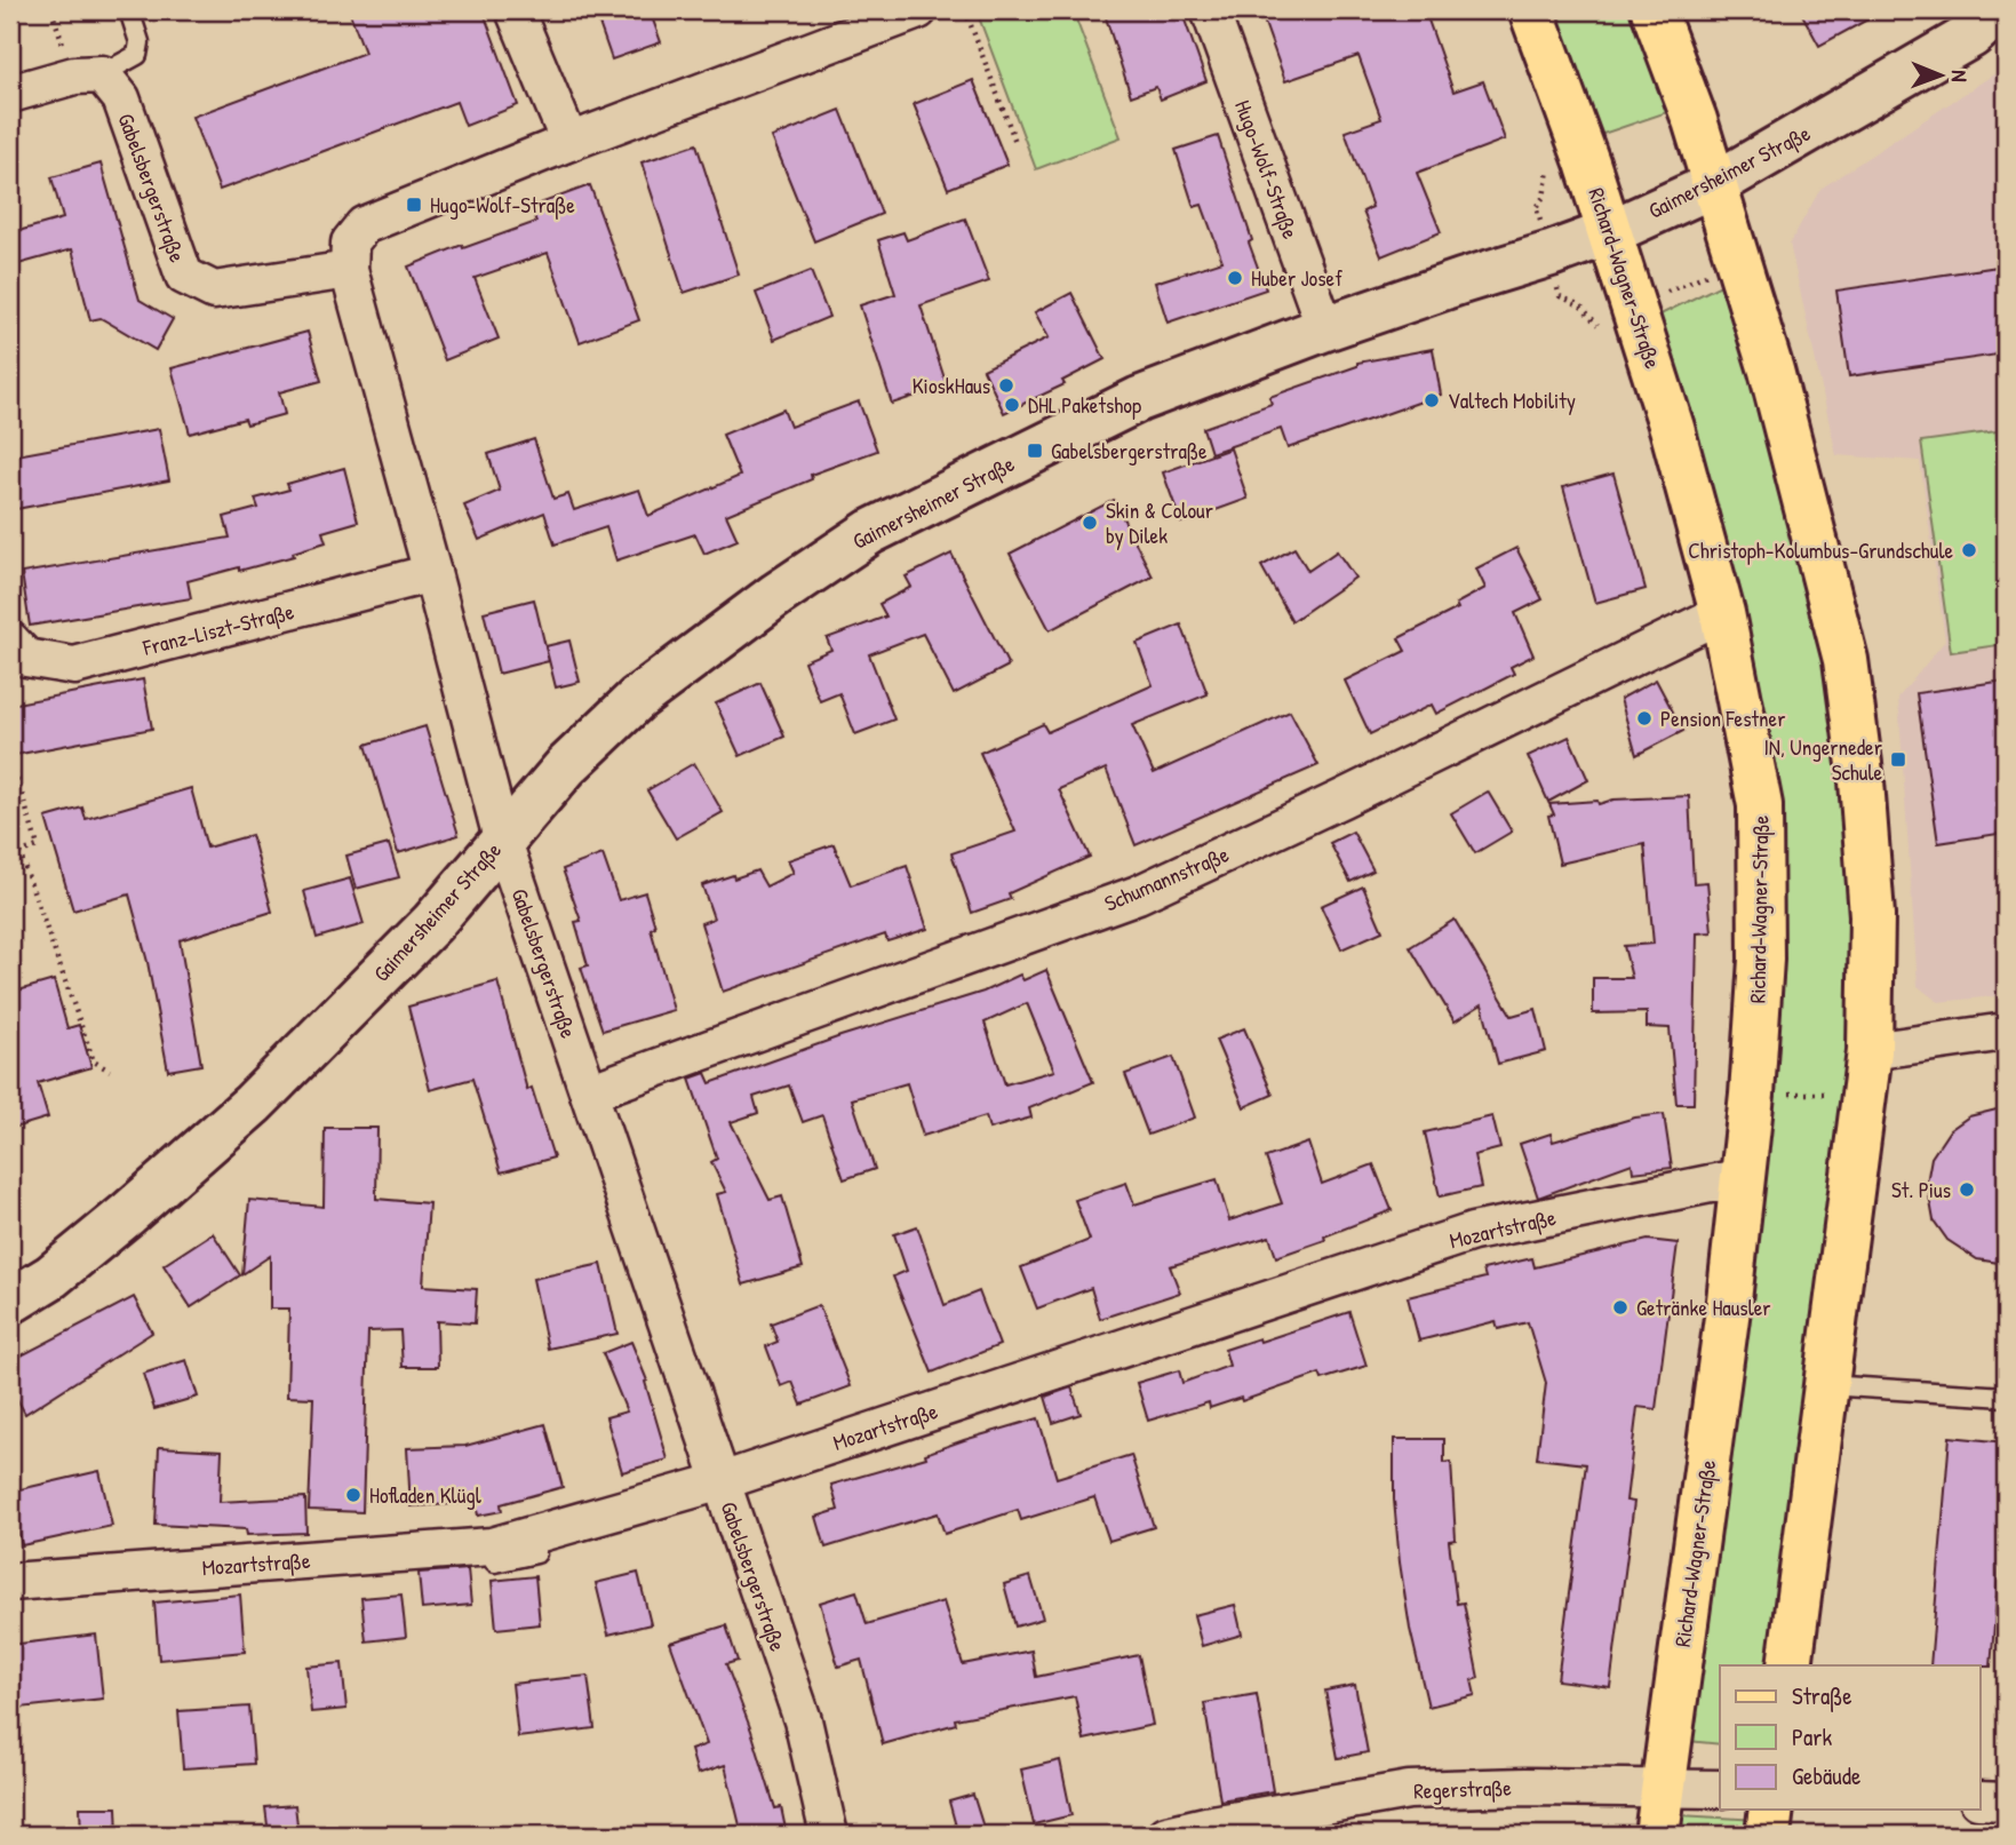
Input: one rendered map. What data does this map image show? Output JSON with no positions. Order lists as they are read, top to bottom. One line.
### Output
{"streets":{"main road":["Richard-Wagner-Straße"],"street":["Hugo-Wolf-Straße","Gaimersheimer Straße","Gabelsbergerstraße","Franz-Liszt-Straße","Schumannstraße","Mozartstraße","Regerstraße"]},"crossings":[["Hugo-Wolf-Straße","Gaimersheimer Straße"],["Gaimersheimer Straße","Gabelsbergerstraße"],["Gaimersheimer Straße","Richard-Wagner-Straße"],["Gabelsbergerstraße","Franz-Liszt-Straße"],["Gabelsbergerstraße","Schumannstraße"],["Gabelsbergerstraße","Mozartstraße"],["Richard-Wagner-Straße","Schumannstraße"],["Richard-Wagner-Straße","Mozartstraße"],["Richard-Wagner-Straße","Regerstraße"]],"places":{"transit":["Hugo-Wolf-Straße","Gabelsbergerstraße","IN, Ungerneder Schule"],"other":["Huber Josef","KioskHaus","Valtech Mobility","DHL Paketshop","Skin & Colour by Dilek","Christoph-Kolumbus-Grundschule","Pension Festner","St. Pius","Getränke Hausler","Hofladen Klügl"]},"legend":["Straße","Park","Gebäude"],"north":"right"}
